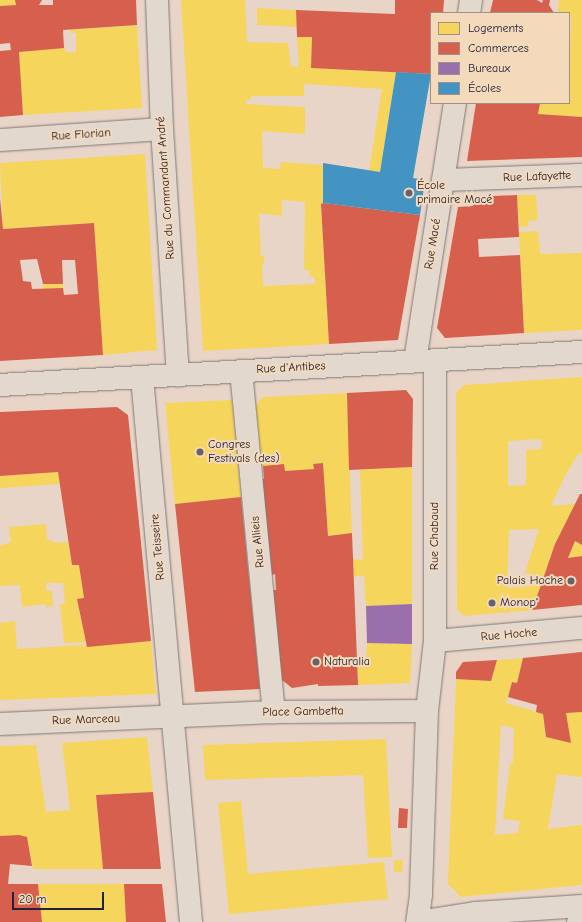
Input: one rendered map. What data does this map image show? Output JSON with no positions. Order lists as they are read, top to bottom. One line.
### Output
{"streets":{"main road":["Rue Florian","Rue Lafayette","Rue du Commandant André","Rue Macé","Rue d'Antibes","Rue Chabaud","Rue Allieis","Rue Teisseire","Rue Hoche","Place Gambetta","Rue Marceau"]},"crossings":[["Rue Florian","Rue du Commandant André"],["Rue Lafayette","Rue Macé"],["Rue du Commandant André","Rue d'Antibes"],["Rue Macé","Rue d'Antibes"],["Rue Macé","Rue Chabaud"],["Rue d'Antibes","Rue Chabaud"],["Rue d'Antibes","Rue Allieis"],["Rue d'Antibes","Rue Teisseire"],["Rue Chabaud","Rue Hoche"],["Rue Chabaud","Place Gambetta"],["Rue Allieis","Place Gambetta"],["Rue Teisseire","Place Gambetta"],["Rue Teisseire","Rue Marceau"],["Place Gambetta","Rue Marceau"]],"places":["École primaire Macé","Congres Festivals (des)","Palais Hoche","Monop'","Naturalia"],"legend":["Logements","Commerces","Bureaux","Écoles"],"scale_bar":"20 m"}
